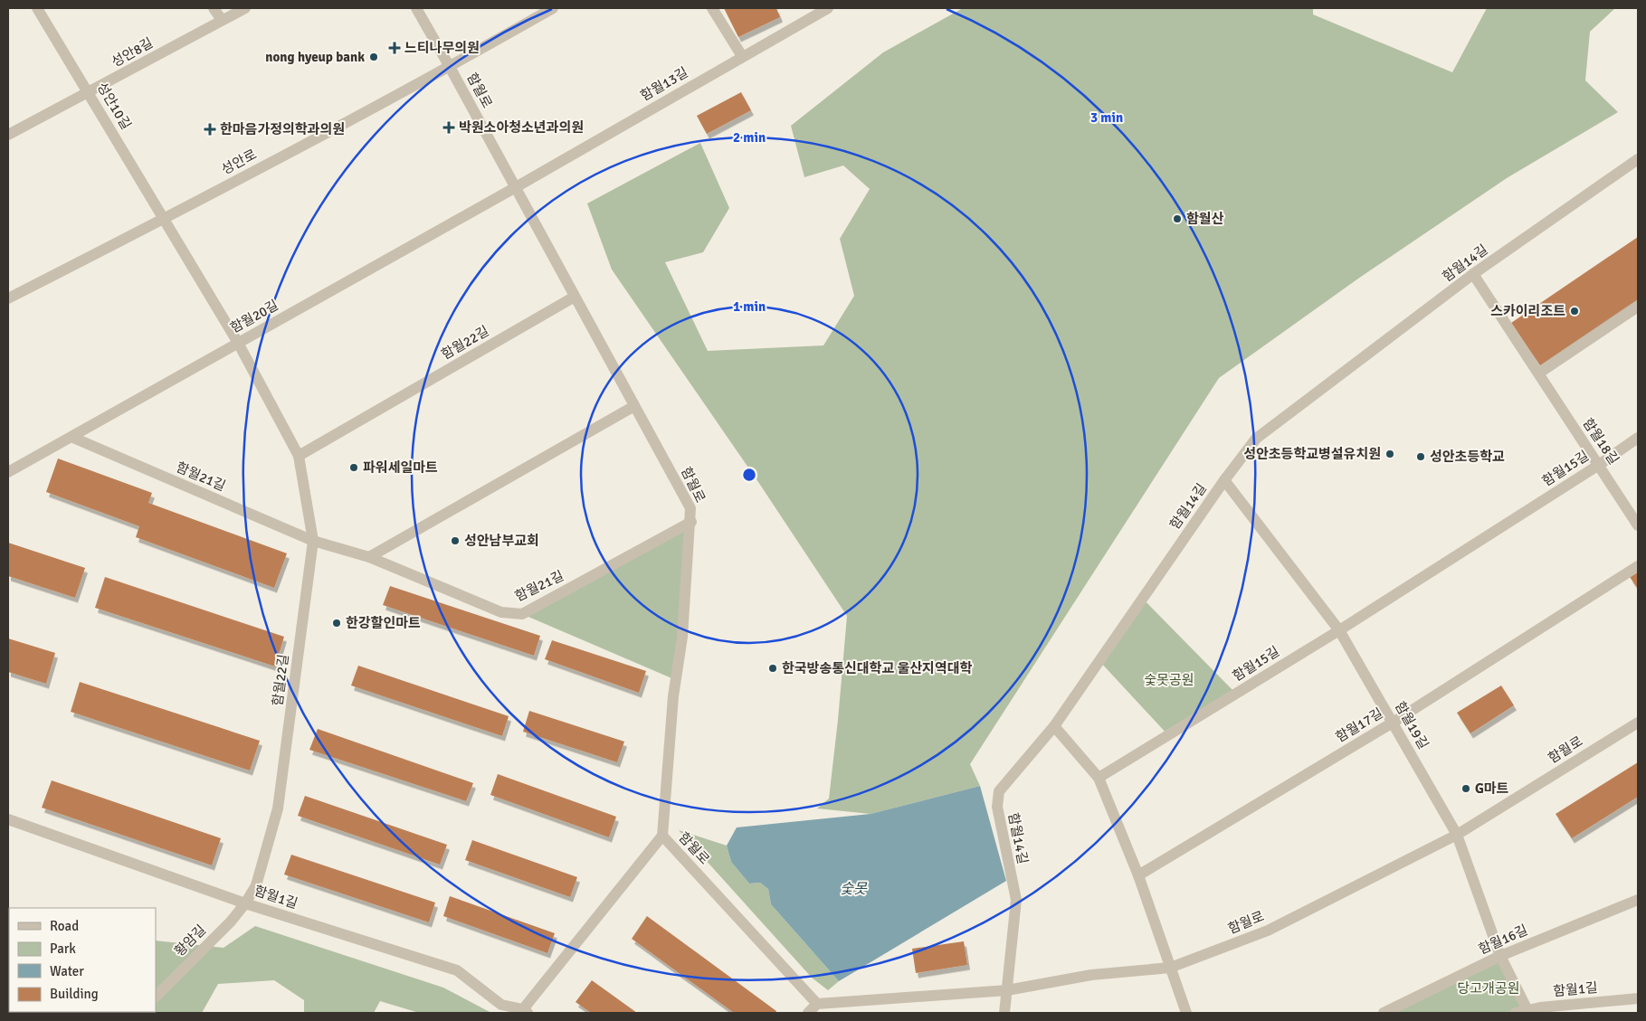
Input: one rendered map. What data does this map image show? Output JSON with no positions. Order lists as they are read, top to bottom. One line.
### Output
{"streets":{"street":["성안8길","함월13길","함월로","성안10길","성안로","함월14길","함월20길","함월22길","함월18길","함월15길","함월21길","함월17길","함월19길","함월1길","함월16길","황암길"]},"crossings":[["성안8길","성안10길"],["함월13길","함월로"],["함월13길","함월20길"],["함월로","성안로"],["함월로","함월14길"],["함월로","함월20길"],["함월로","함월22길"],["함월로","함월21길"],["함월로","함월19길"],["성안10길","성안로"],["성안10길","함월22길"],["성안로","함월22길"],["함월14길","함월18길"],["함월14길","함월19길"],["함월20길","함월22길"],["함월20길","함월21길"],["함월22길","함월21길"],["함월22길","함월1길"],["함월22길","황암길"],["함월18길","함월15길"],["함월15길","함월19길"],["함월17길","함월19길"],["함월19길","함월1길"],["함월19길","함월16길"],["함월1길","황암길"]],"water":["숯못"],"parks":["숯못공원","당고개공원"],"places":{"health":["느티나무의원","박원소아청소년과의원","한마음가정의학과의원"],"other":["nong hyeup bank","함월산","스카이리조트","성안초등학교병설유치원","성안초등학교","파워세일마트","성안남부교회","한강할인마트","한국방송통신대학교 울산지역대학","G마트"]},"legend":["Road","Park","Water","Building"],"rings":["3 min","2 min","1 min"]}
